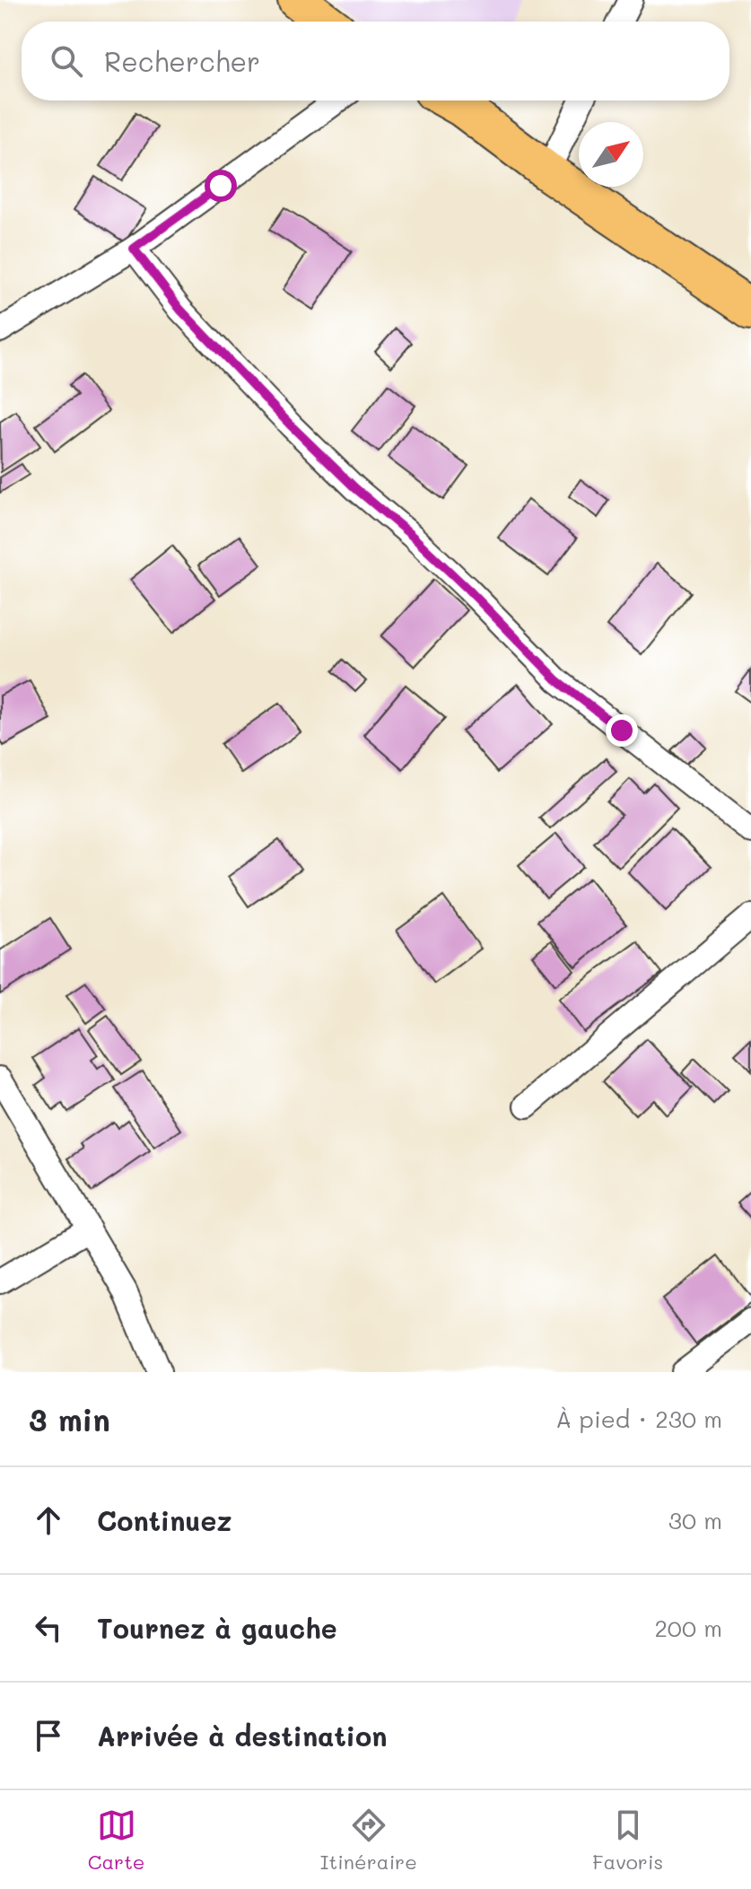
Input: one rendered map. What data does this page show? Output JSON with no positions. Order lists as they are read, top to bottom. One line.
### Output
{"north":"top right","page":{"search":"Rechercher","heading":["3 min","À pied · 230 m"],"list":[["Continuez","30 m"],["Tournez à gauche","200 m"],"Arrivée à destination"],"nav":["Carte","Itinéraire","Favoris"]}}
